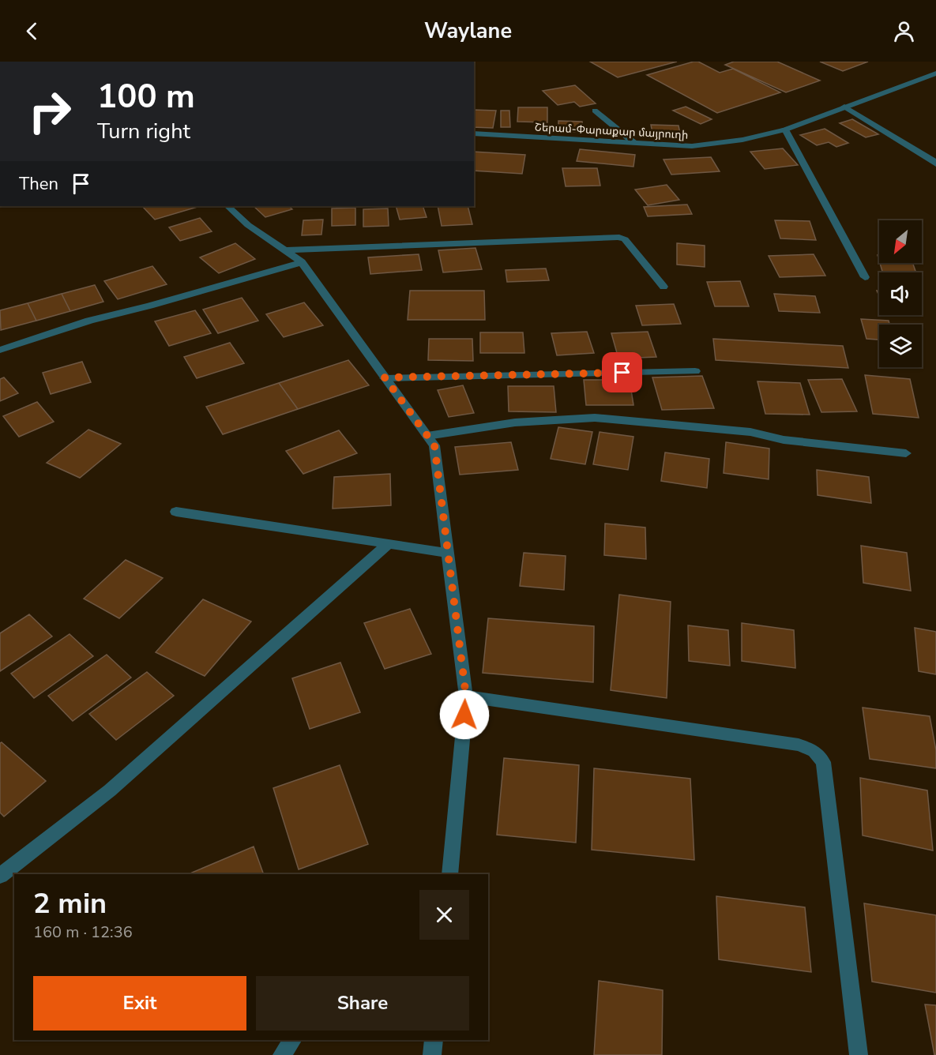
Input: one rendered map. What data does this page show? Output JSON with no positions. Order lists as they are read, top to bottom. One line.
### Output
{"streets":{"street":["Շերամ-Փարաքար մայրուղի"]},"north":"bottom left","page":{"header":"Waylane","turn":["100 m","Turn right"],"then":"Then","heading":["2 min","160 m · 12:36"],"buttons":["Exit","Share"]}}
